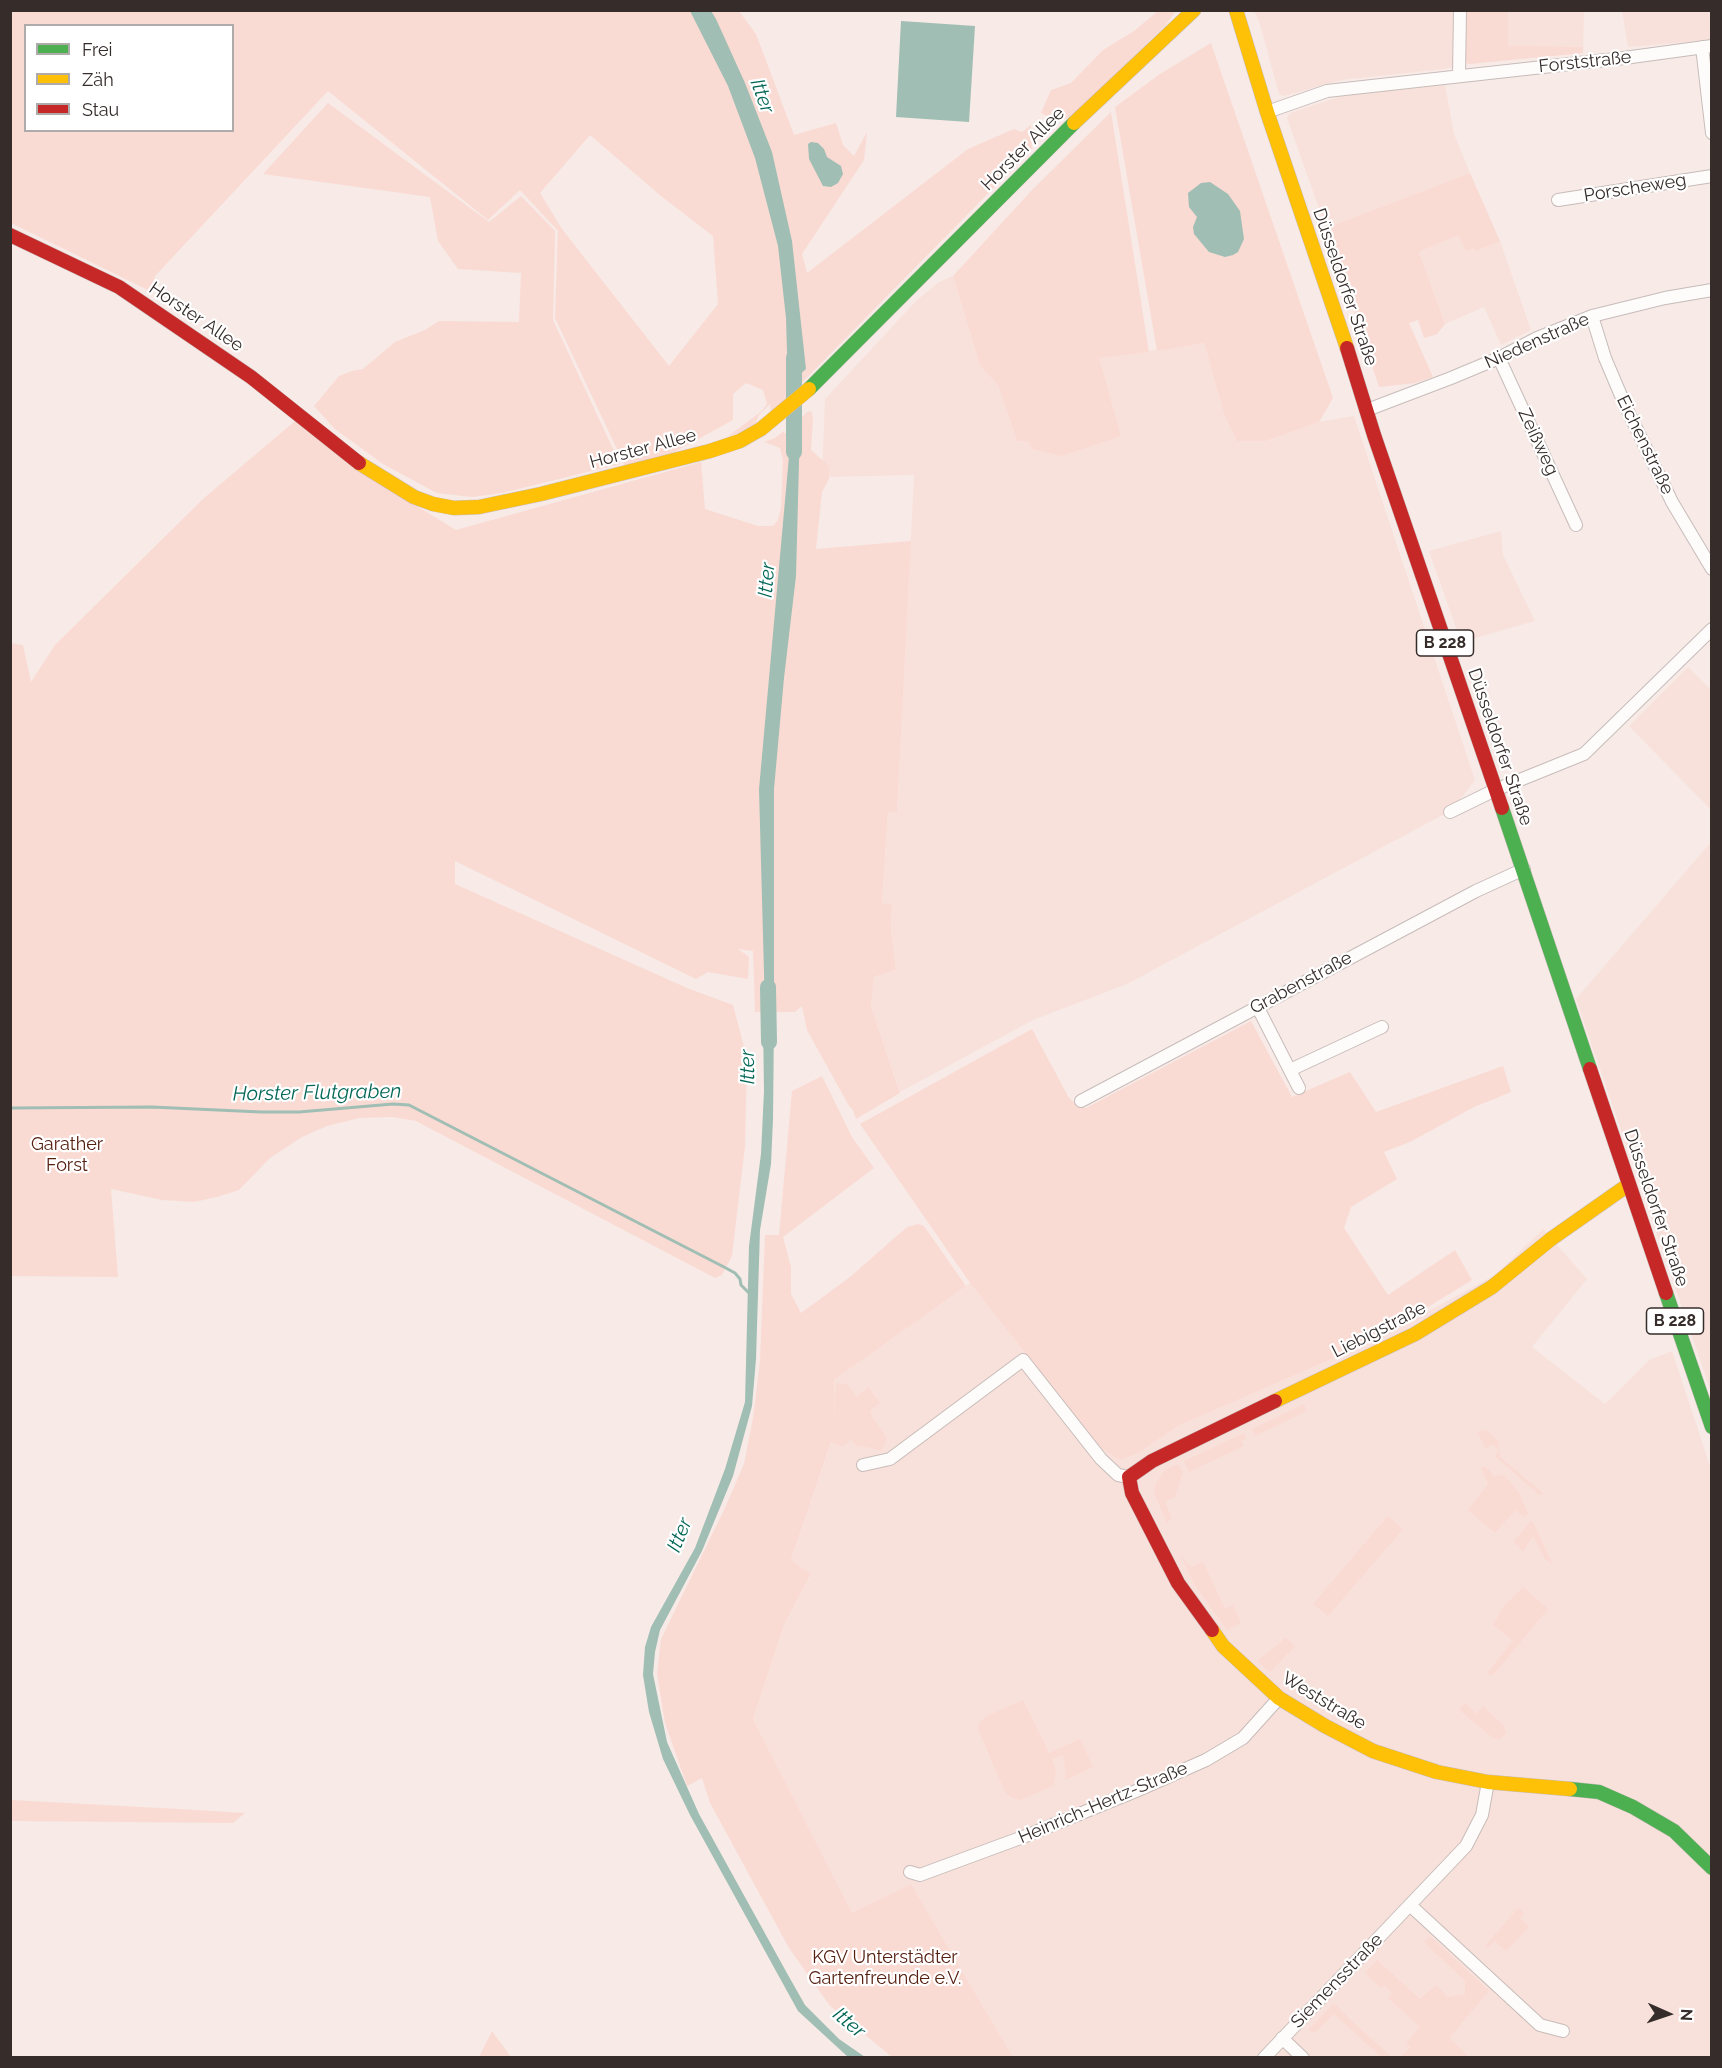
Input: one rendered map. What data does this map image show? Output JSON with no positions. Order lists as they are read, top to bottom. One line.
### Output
{"streets":{"street":["Forststraße","Horster Allee","Porscheweg","Düsseldorfer Straße","Niedenstraße","Zeißweg","Eichenstraße","B 228","Grabenstraße","Liebigstraße","Weststraße","Heinrich-Hertz-Straße","Siemensstraße"]},"crossings":[["Forststraße","Düsseldorfer Straße"],["Düsseldorfer Straße","Niedenstraße"],["Düsseldorfer Straße","Grabenstraße"],["Düsseldorfer Straße","Liebigstraße"],["Niedenstraße","Zeißweg"],["Niedenstraße","Eichenstraße"],["Liebigstraße","Weststraße"],["Weststraße","Heinrich-Hertz-Straße"],["Weststraße","Siemensstraße"]],"water":["Itter","Horster Flutgraben"],"parks":["Garather Forst","KGV Unterstädter Gartenfreunde e.V."],"legend":["Frei","Zäh","Stau"],"north":"right"}
